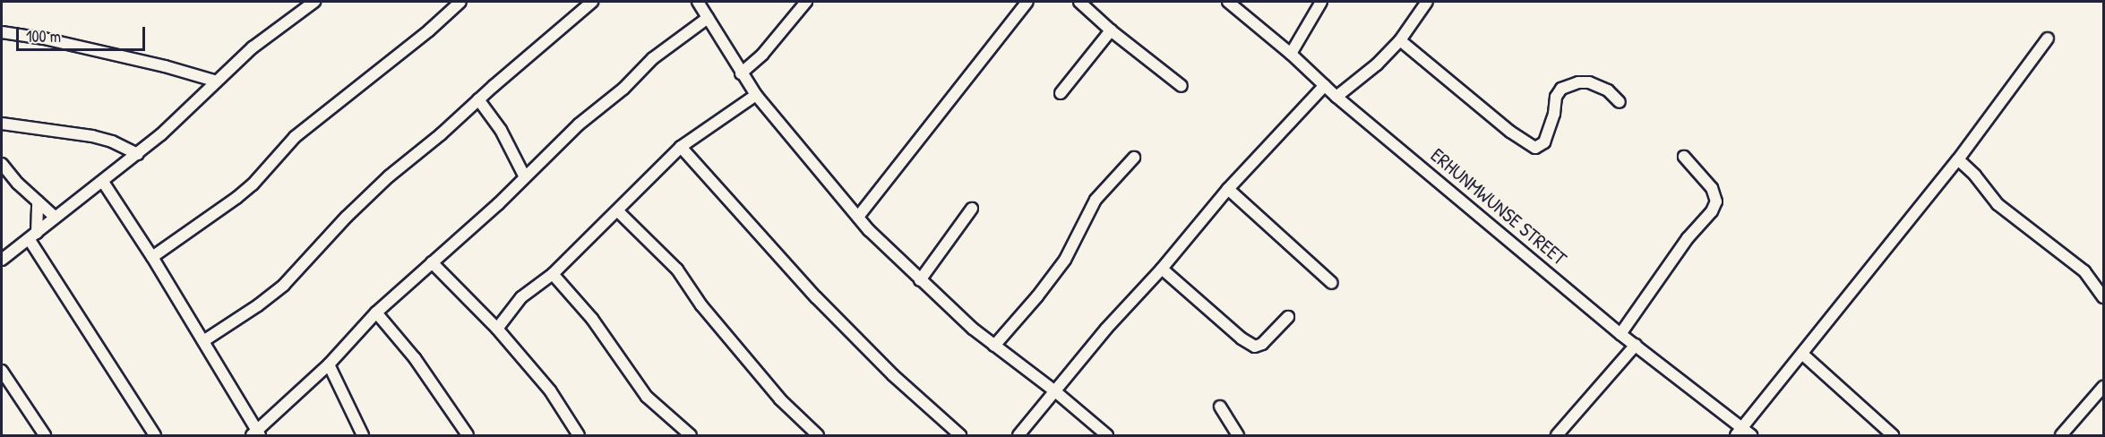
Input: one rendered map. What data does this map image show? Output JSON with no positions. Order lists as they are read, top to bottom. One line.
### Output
{"streets":{"street":["ERHUNMWUNSE STREET"]},"scale_bar":"100 m"}
